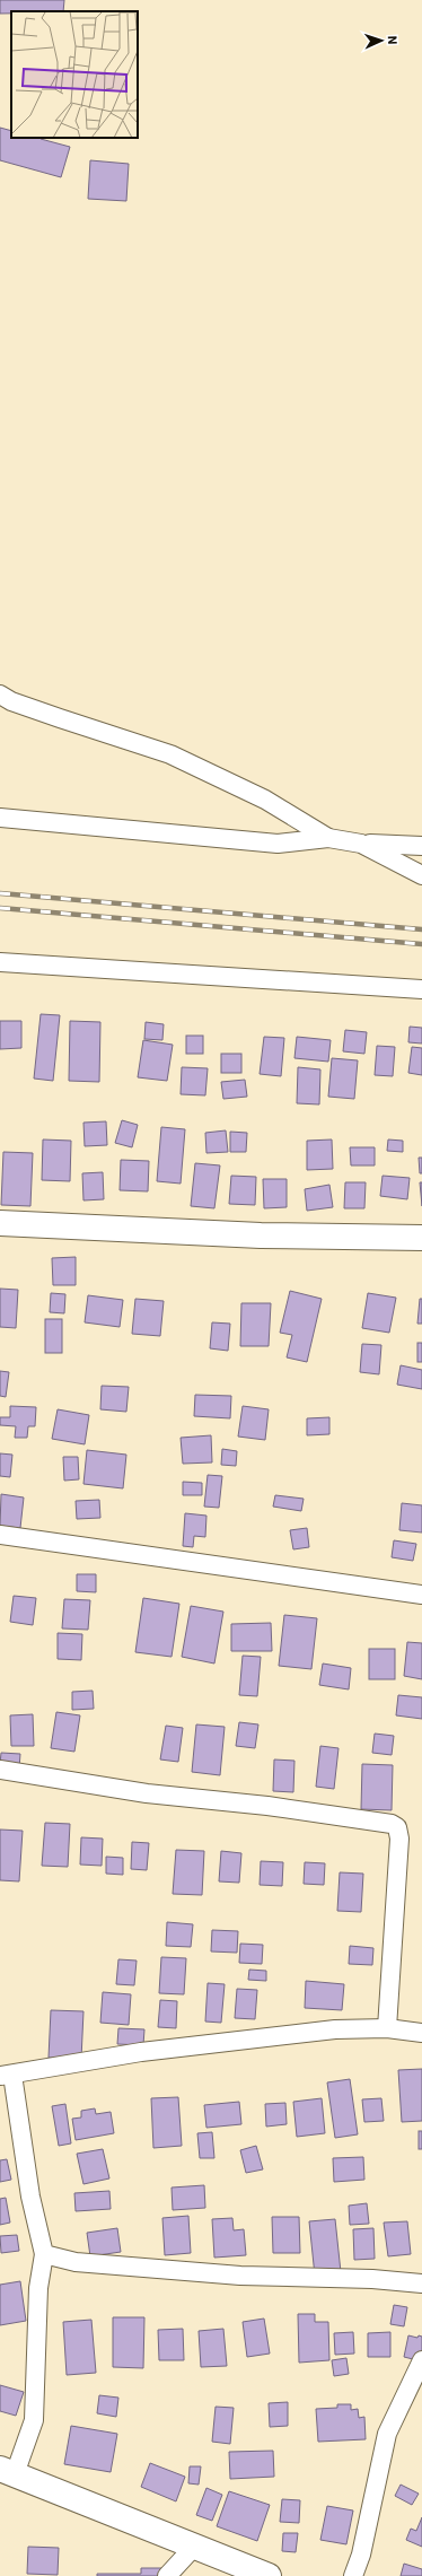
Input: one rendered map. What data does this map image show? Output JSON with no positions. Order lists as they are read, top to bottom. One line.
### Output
{"north":"right"}
